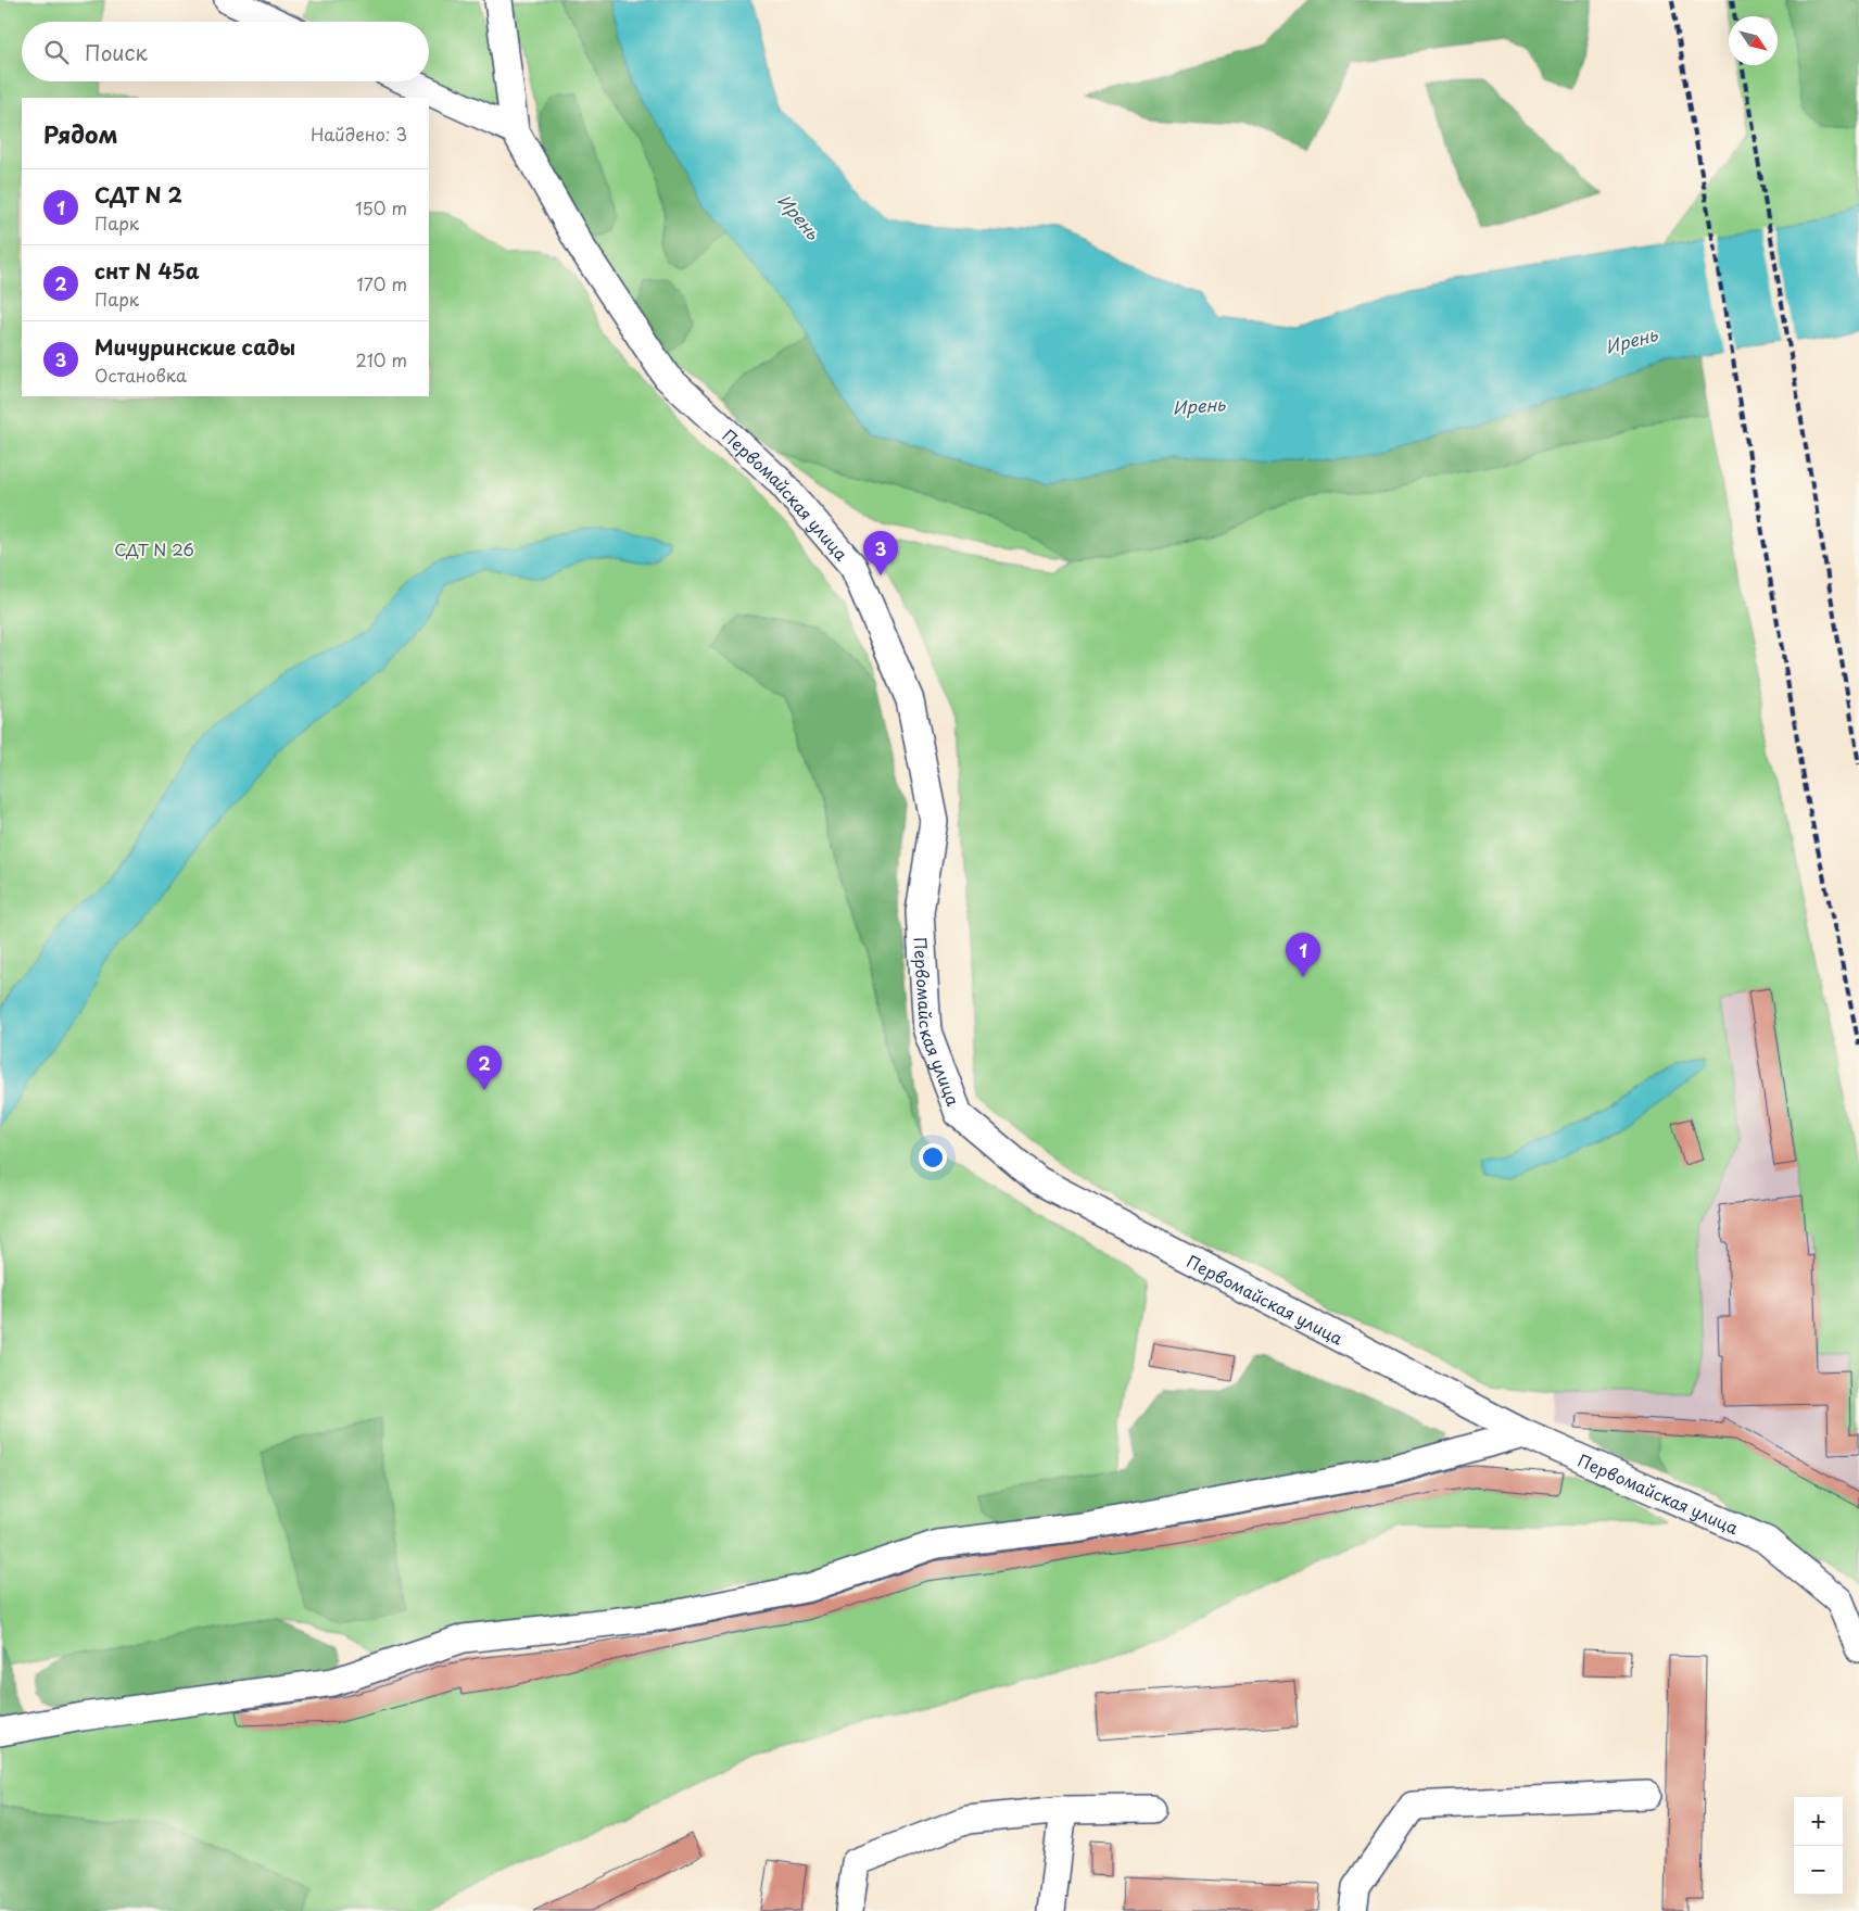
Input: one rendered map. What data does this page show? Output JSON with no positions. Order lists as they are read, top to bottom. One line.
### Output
{"streets":{"street":["Первомайская улица"]},"water":["Ирень"],"parks":["СДТ N 26"],"north":"bottom right","page":{"search":"Поиск","heading":["Рядом","Найдено: 3"],"list":[{"mark":"1","name":"СДТ N 2","note":"Парк","value":"150 m"},{"mark":"2","name":"снт N 45а","note":"Парк","value":"170 m"},{"mark":"3","name":"Мичуринские сады","note":"Остановка","value":"210 m"}],"pins":["3","1","2"],"map_buttons":["+","−"]}}
